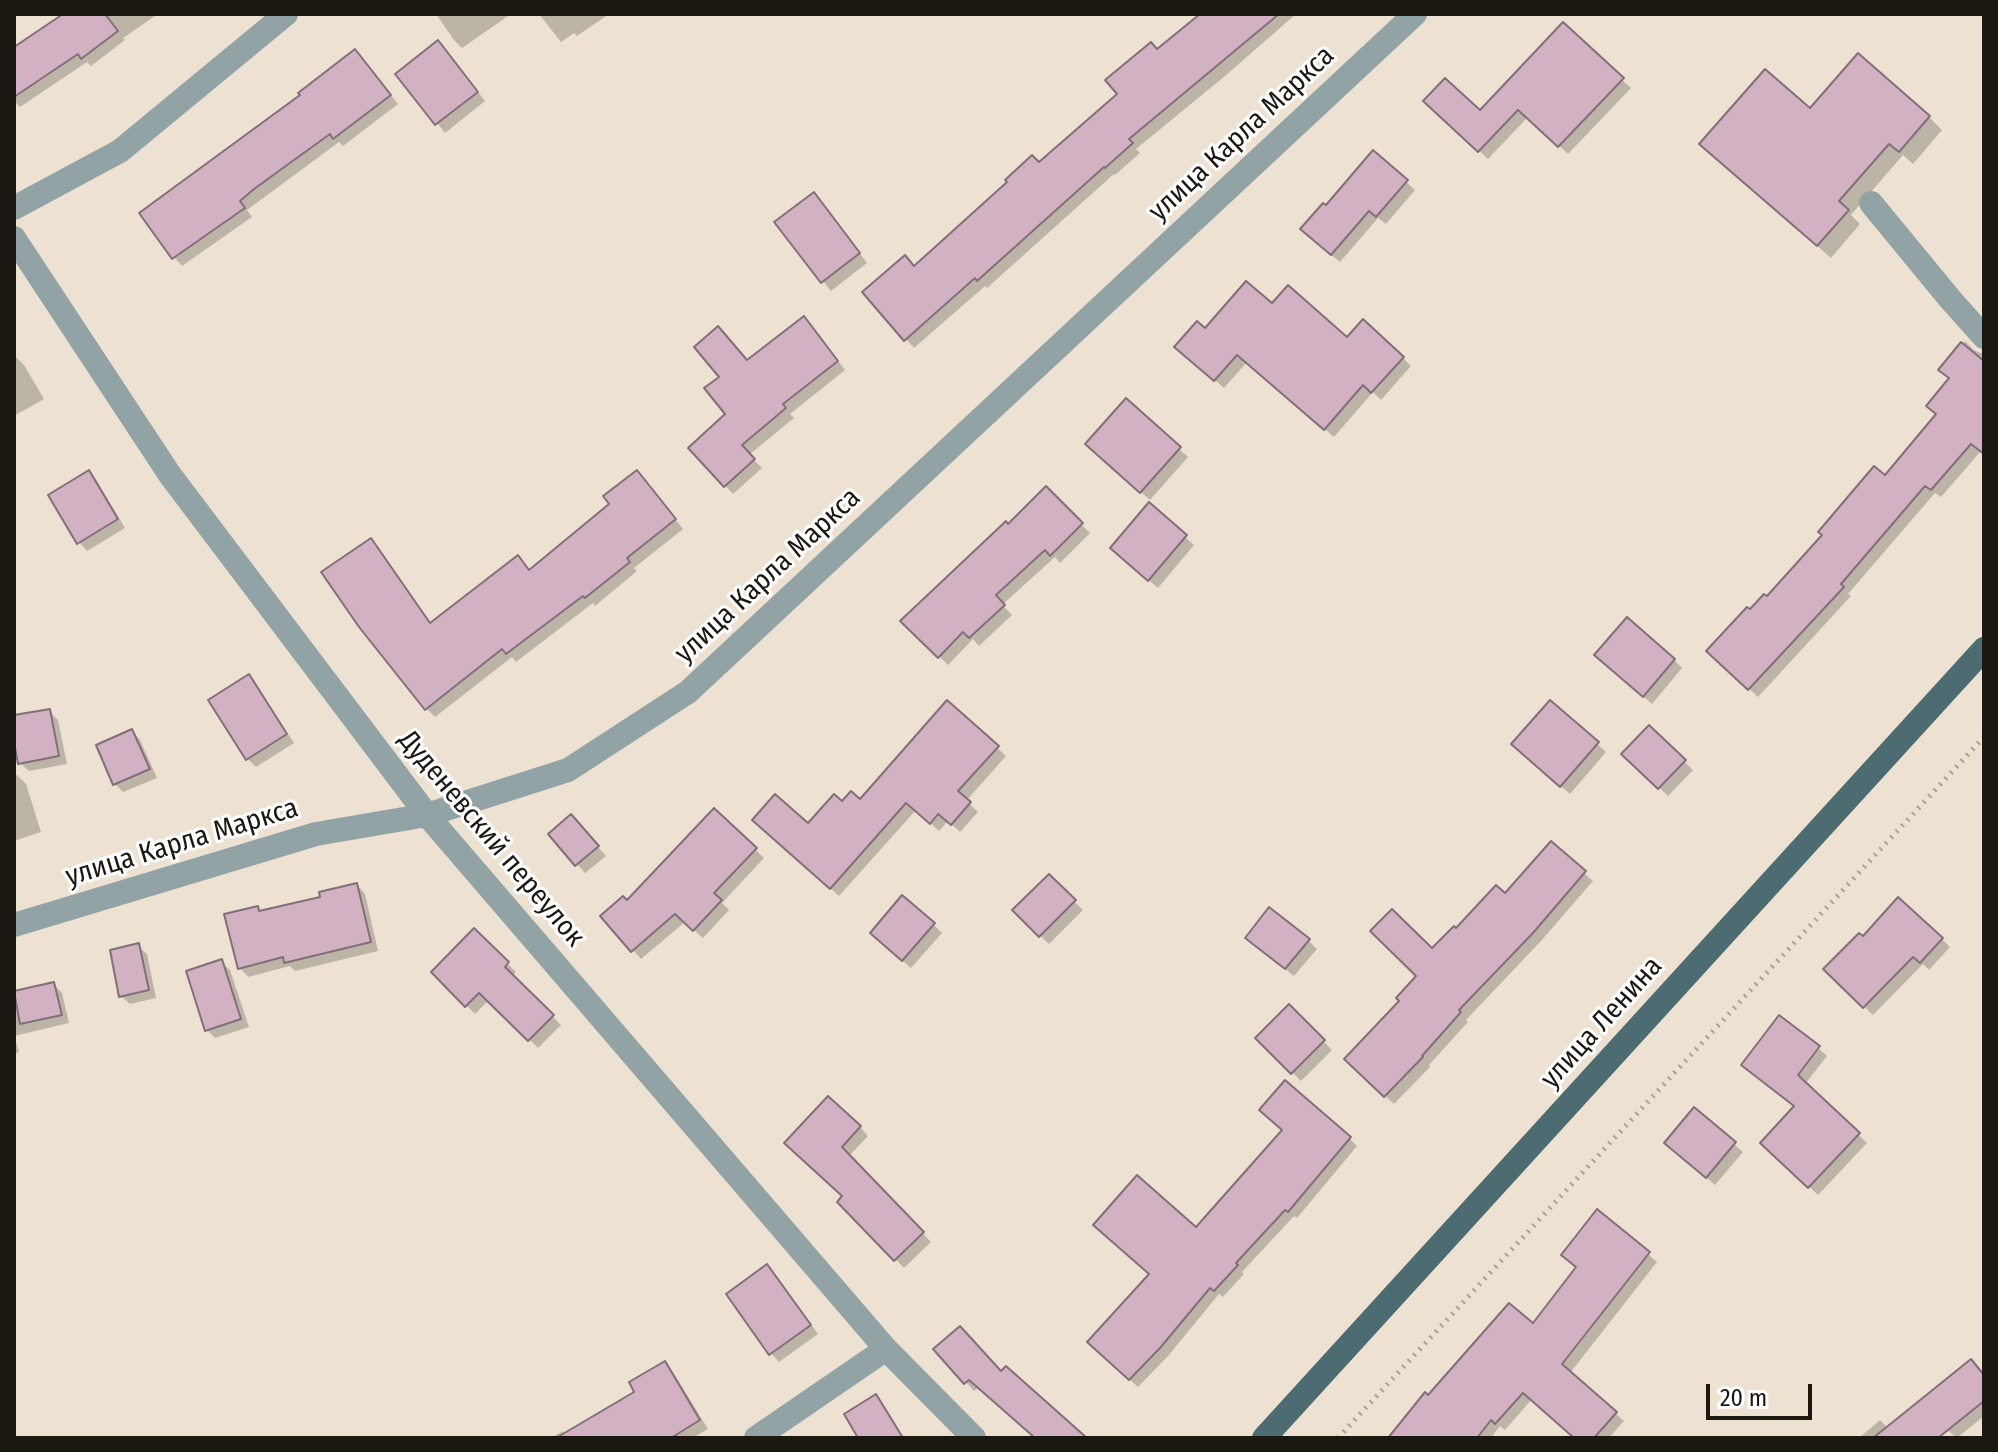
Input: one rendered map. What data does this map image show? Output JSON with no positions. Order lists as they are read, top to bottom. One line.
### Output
{"streets":{"main road":["улица Ленина"],"street":["улица Карла Маркса","Дуденевский переулок"]},"crossings":[["улица Карла Маркса","Дуденевский переулок"]],"scale_bar":"20 m"}
